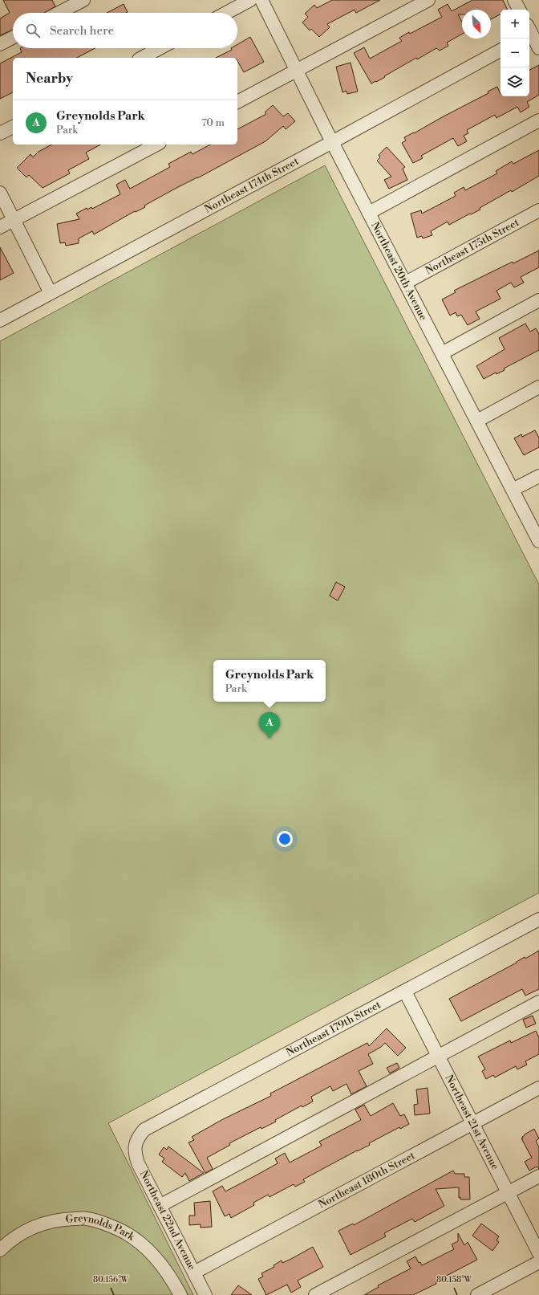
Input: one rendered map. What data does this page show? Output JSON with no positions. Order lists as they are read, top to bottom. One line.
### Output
{"streets":{"street":["Northeast 174th Street","Northeast 175th Street","Northeast 20th Avenue","Northeast 179th Street","Northeast 21st Avenue","Northeast 180th Street","Northeast 22nd Avenue","Greynolds Park"]},"crossings":[["Northeast 174th Street","Northeast 20th Avenue"],["Northeast 175th Street","Northeast 20th Avenue"],["Northeast 179th Street","Northeast 21st Avenue"],["Northeast 179th Street","Northeast 22nd Avenue"],["Northeast 21st Avenue","Northeast 180th Street"],["Northeast 180th Street","Northeast 22nd Avenue"]],"north":"bottom right","page":{"map_buttons":["+","−"],"search":"Search here","heading":"Nearby","list":[{"mark":"A","name":"Greynolds Park","note":"Park","value":"70 m"}],"popup":["Greynolds Park","Park"],"pins":"A"},"coordinates":["80.156°W","80.158°W"]}
